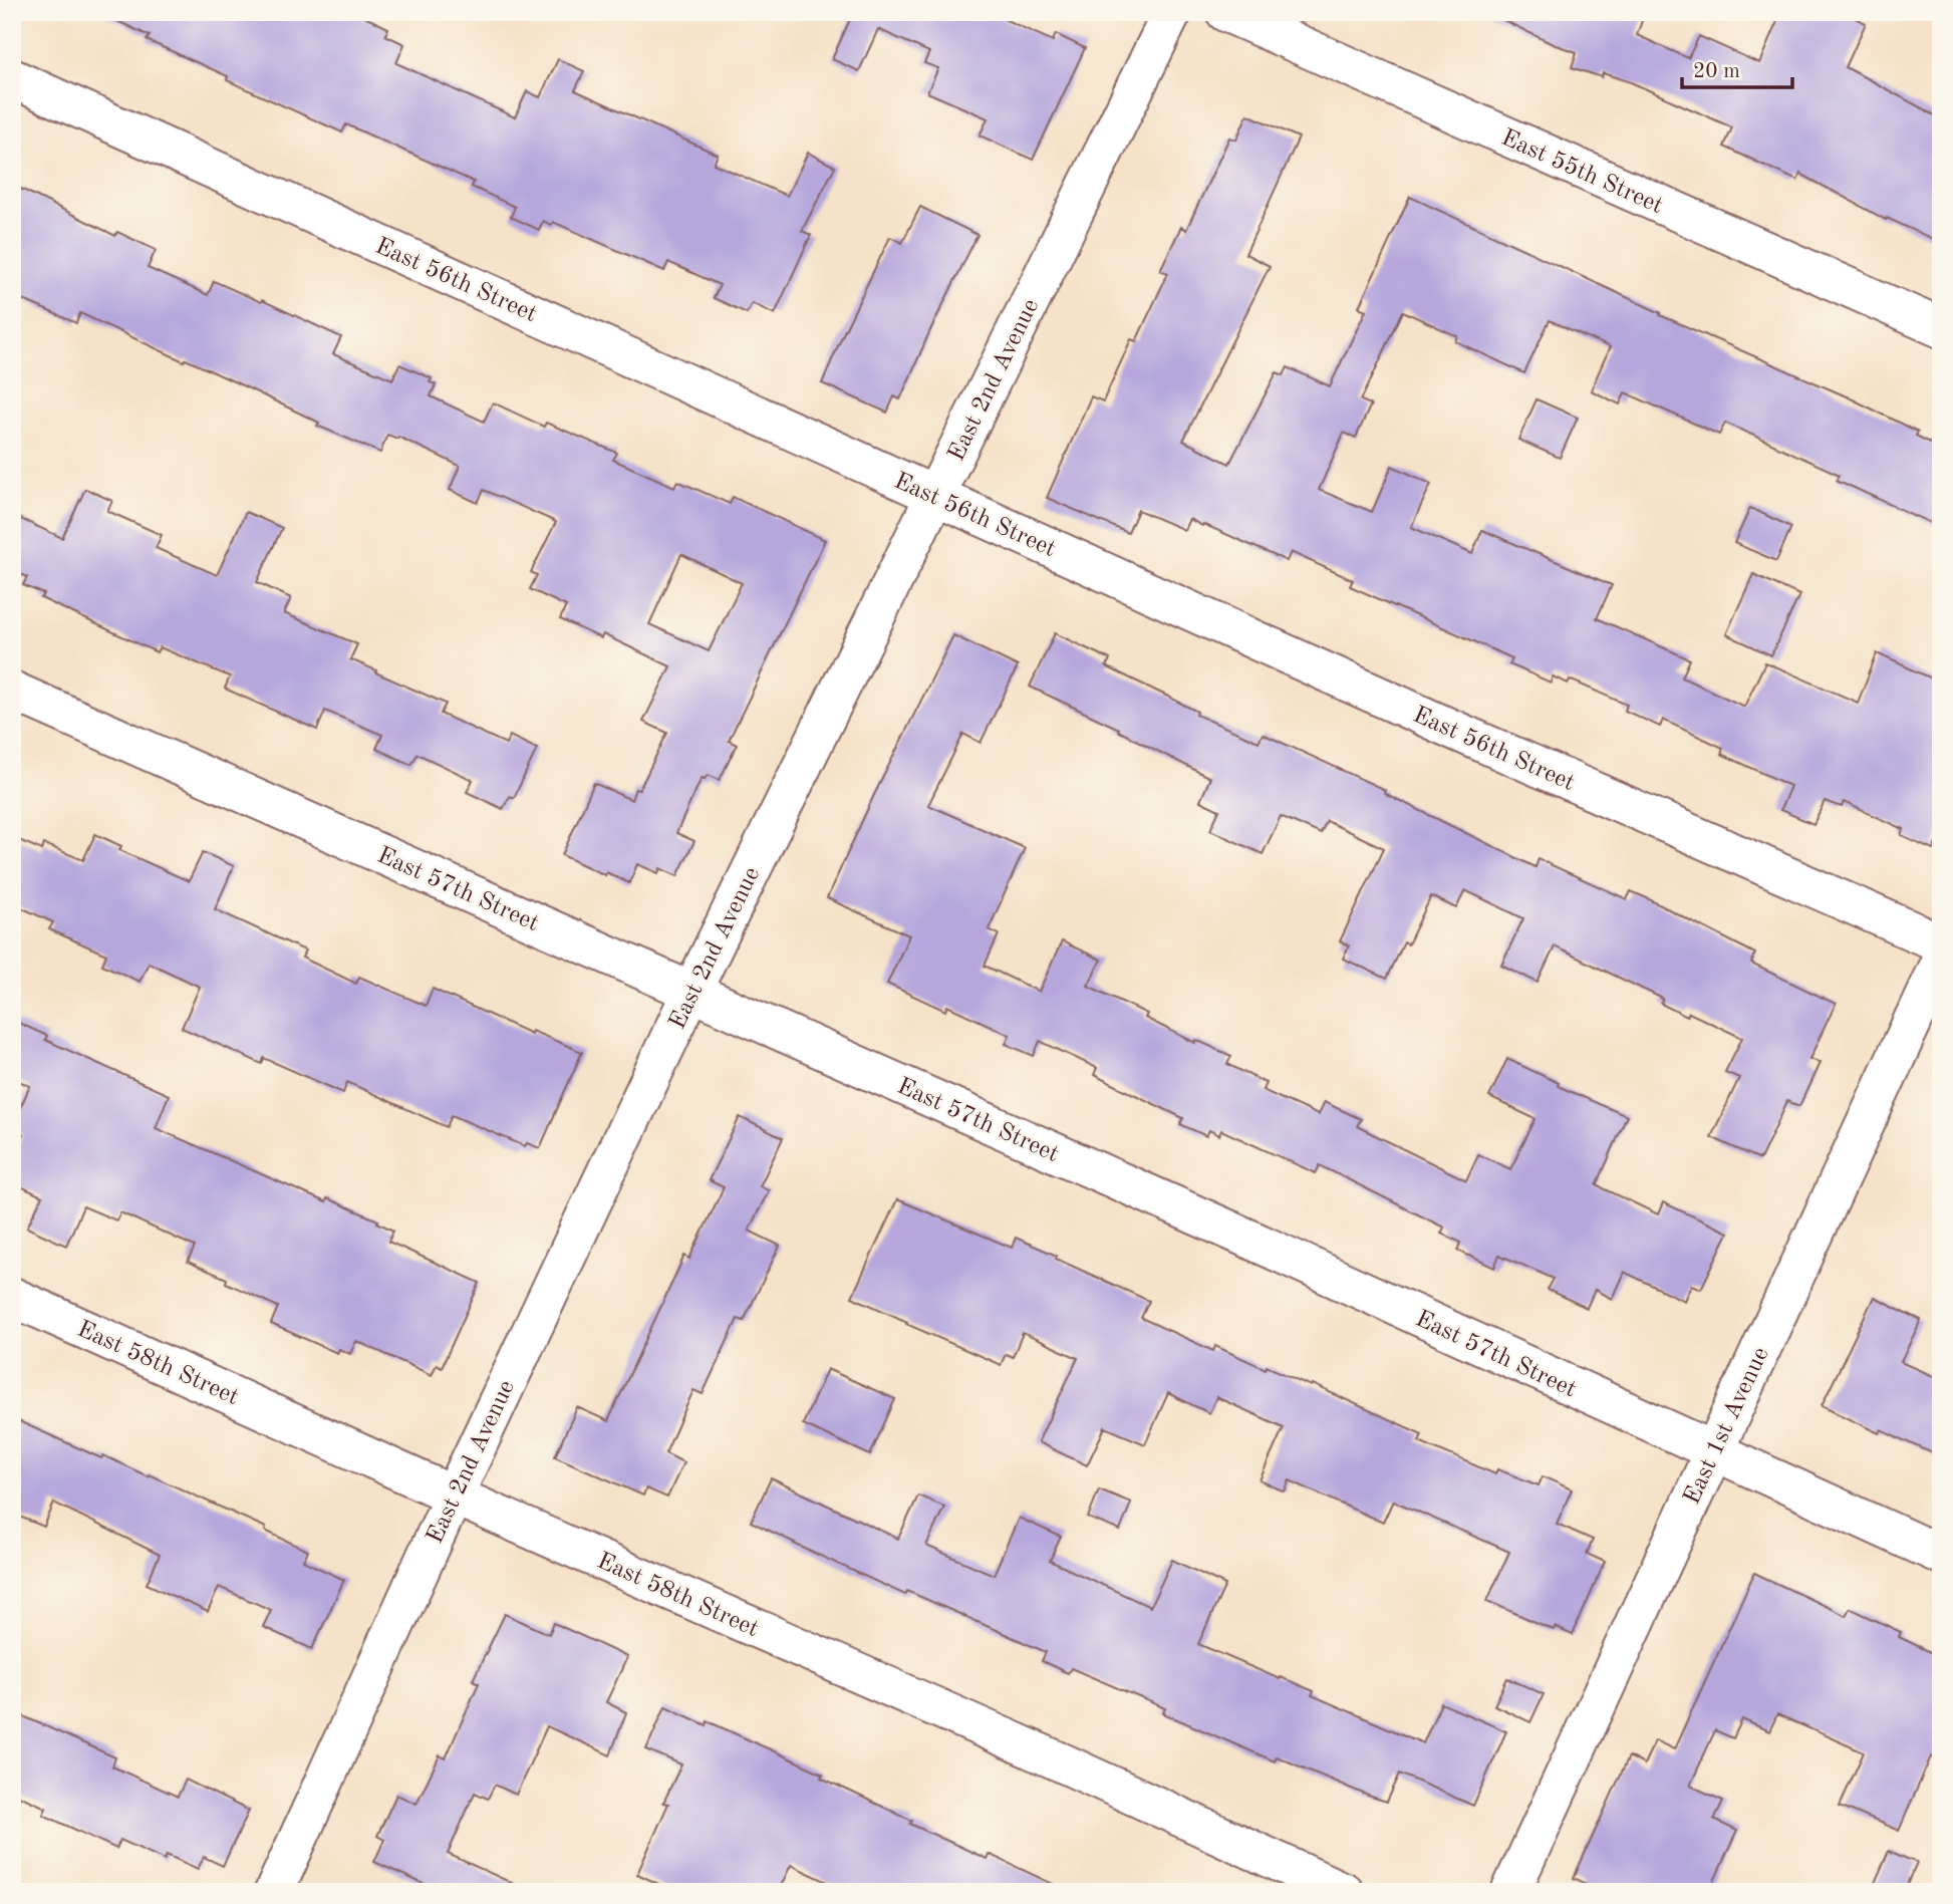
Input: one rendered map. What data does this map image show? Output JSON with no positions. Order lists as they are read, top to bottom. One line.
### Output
{"streets":{"street":["East 55th Street","East 56th Street","East 2nd Avenue","East 57th Street","East 58th Street","East 1st Avenue"]},"crossings":[["East 56th Street","East 2nd Avenue"],["East 2nd Avenue","East 57th Street"],["East 2nd Avenue","East 58th Street"],["East 57th Street","East 1st Avenue"]],"scale_bar":"20 m"}
